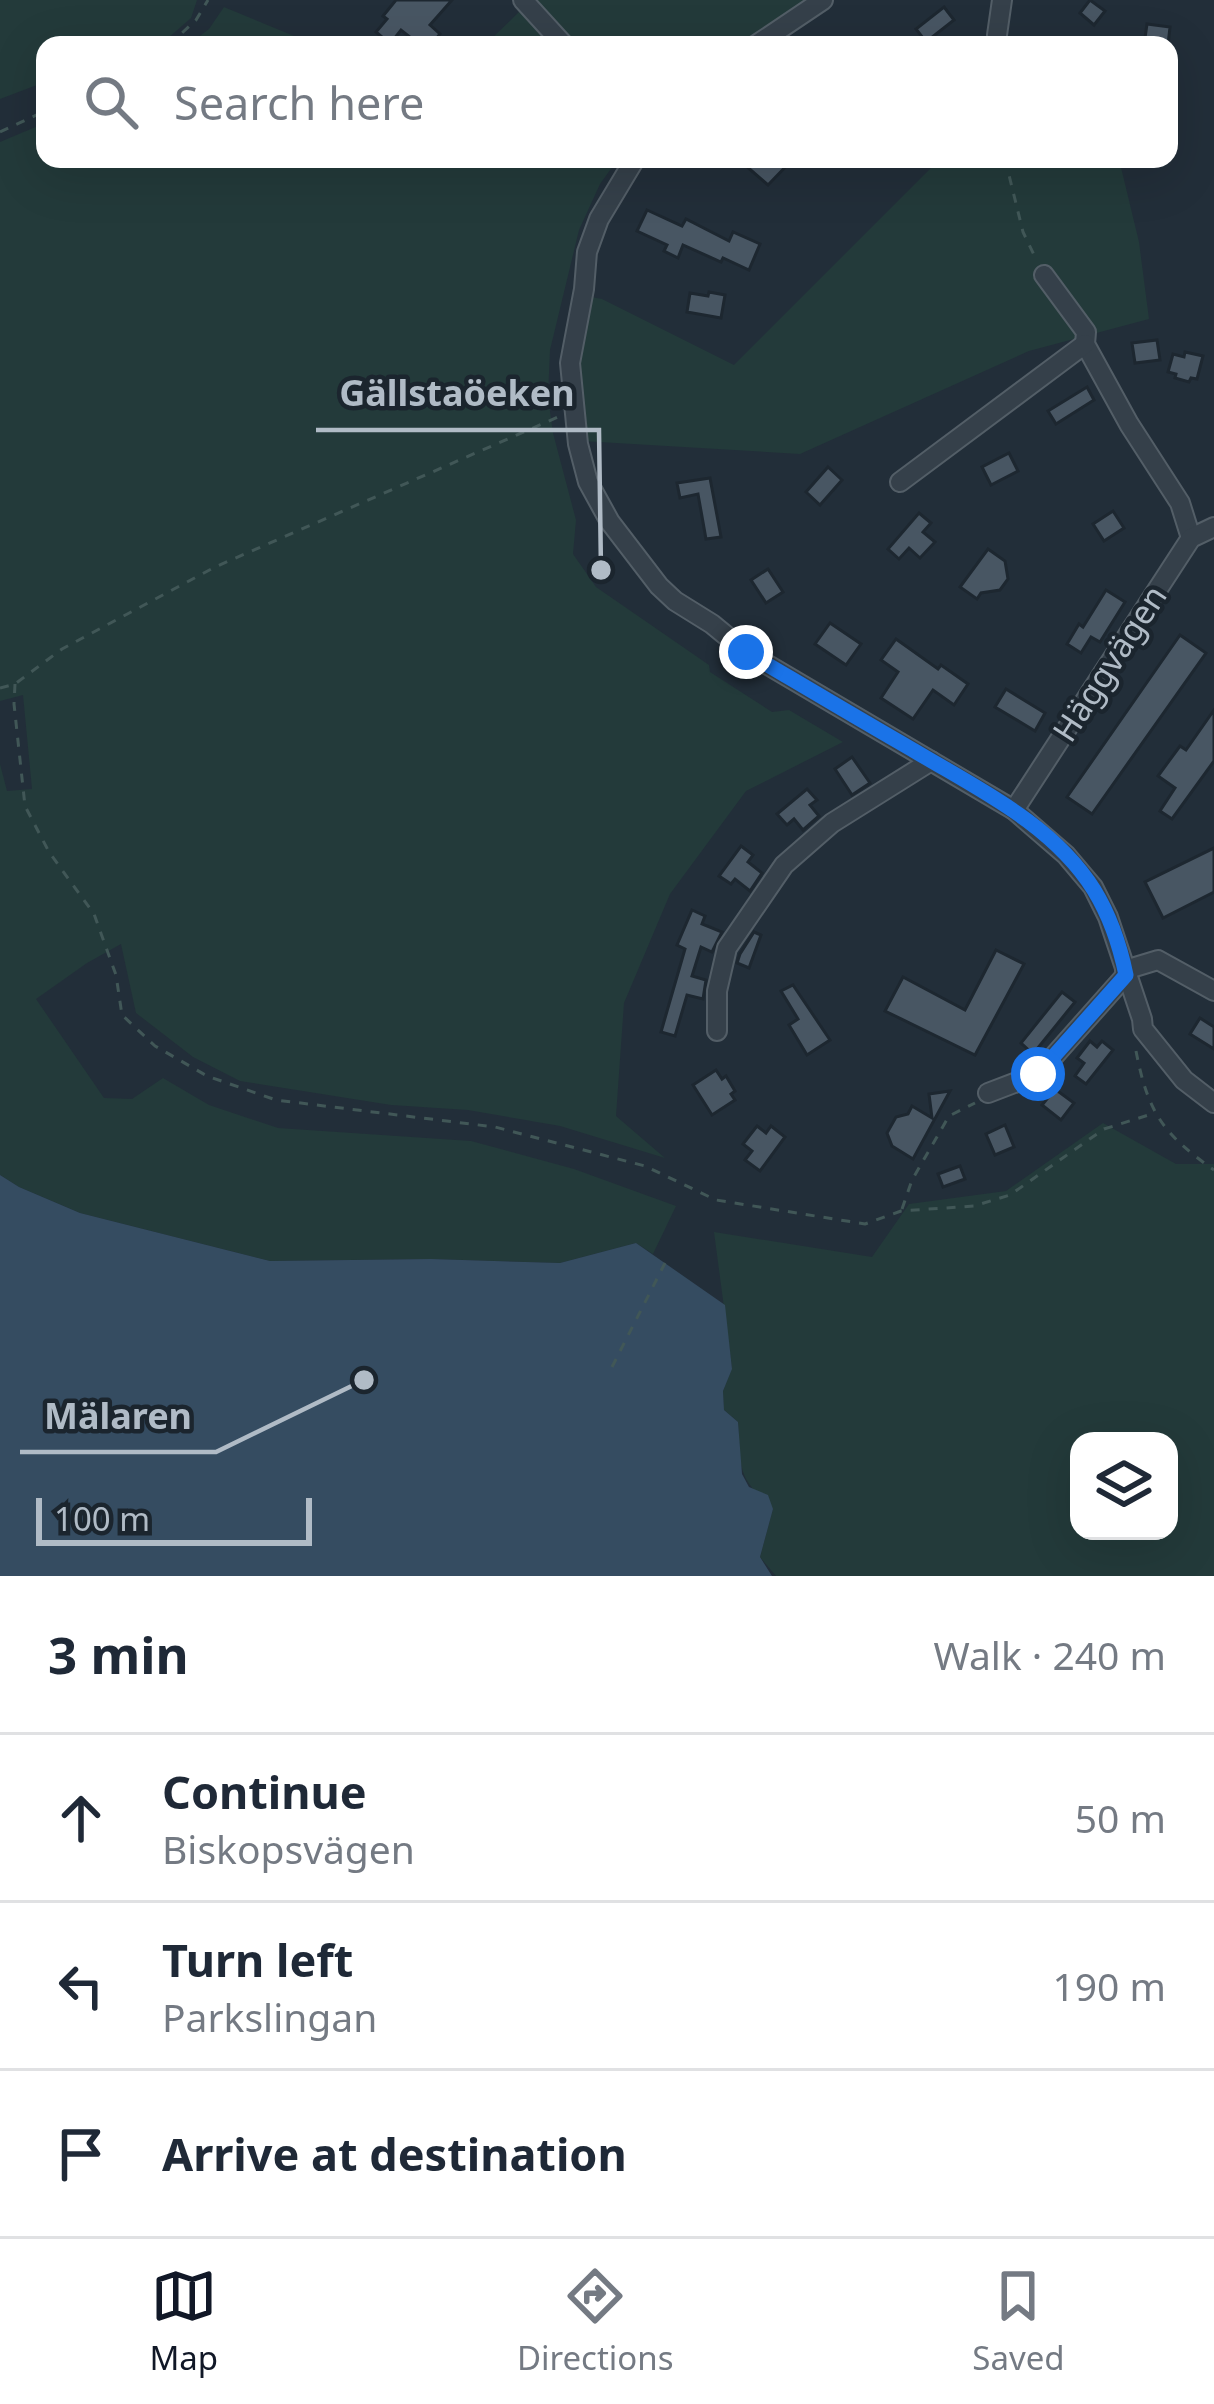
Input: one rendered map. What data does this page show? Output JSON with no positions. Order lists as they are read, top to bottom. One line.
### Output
{"streets":{"street":["Häggvägen"]},"places":["Gällstaöeken","Mälaren"],"scale_bar":"100 m","page":{"search":"Search here","scale":"100 m","heading":["3 min","Walk · 240 m"],"list":[["Continue","Biskopsvägen","50 m"],["Turn left","Parkslingan","190 m"],"Arrive at destination"],"nav":["Map","Directions","Saved"]}}
